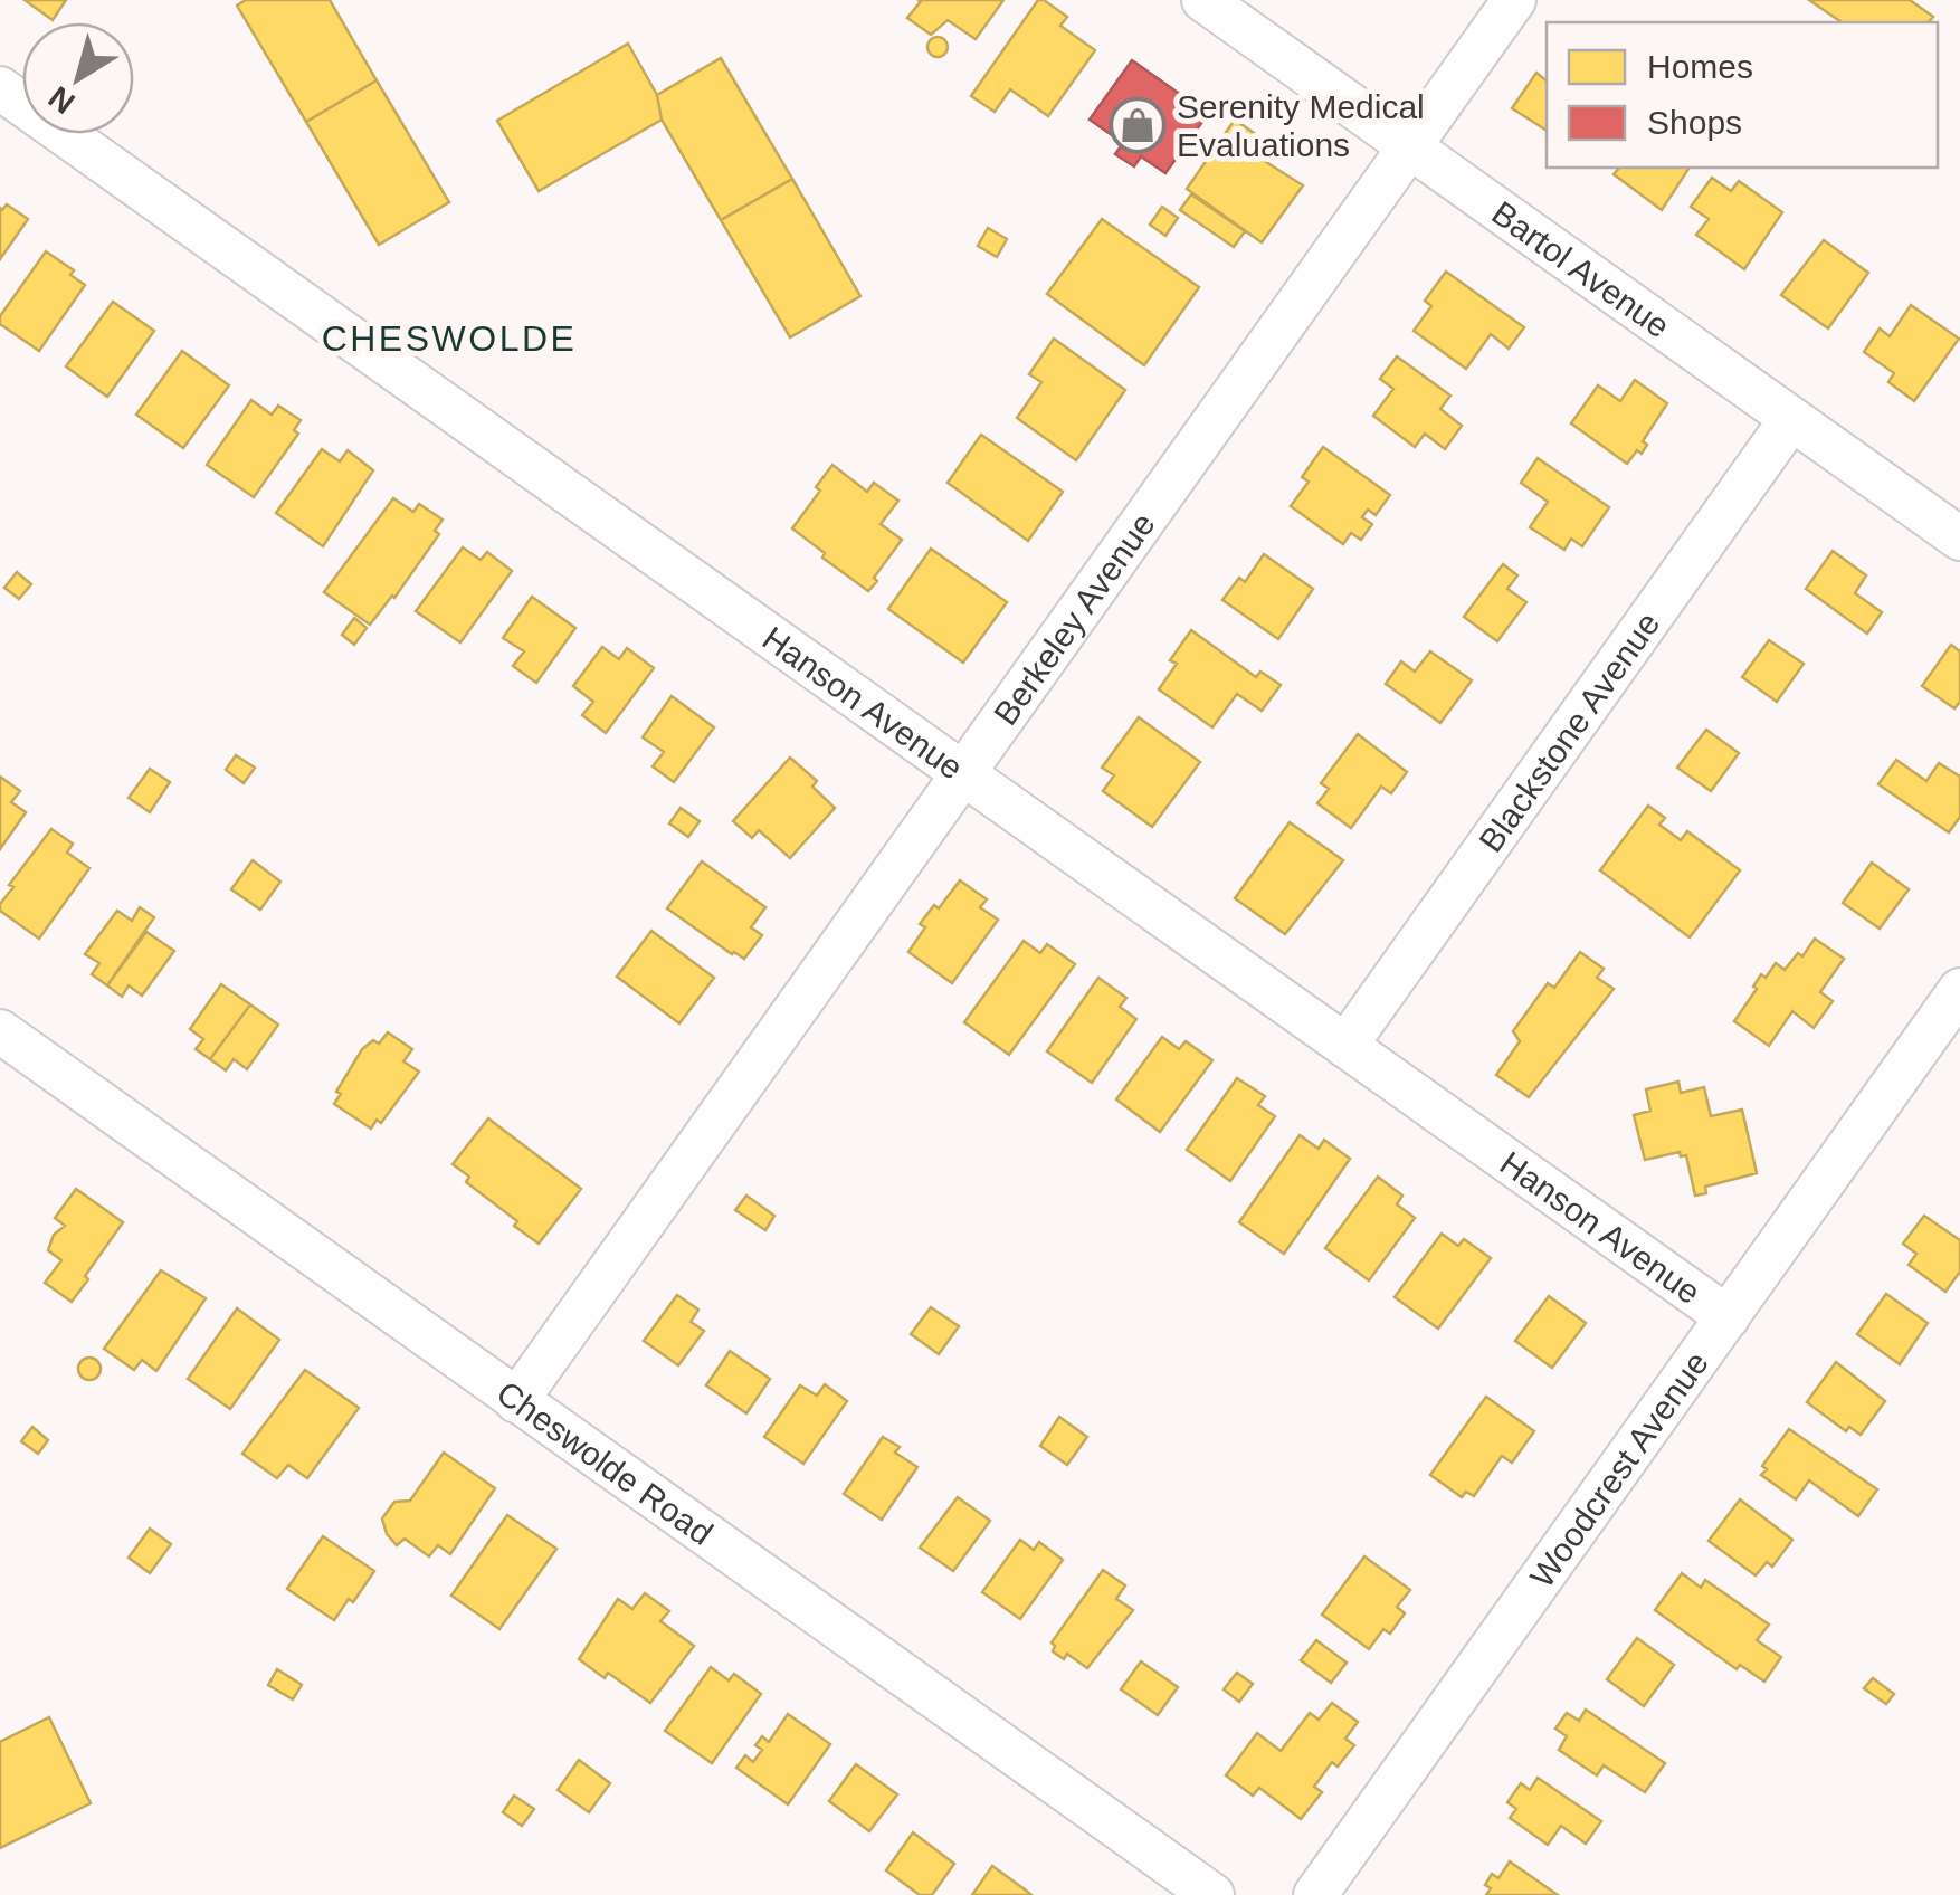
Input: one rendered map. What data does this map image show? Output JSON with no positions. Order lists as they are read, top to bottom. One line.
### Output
{"streets":{"street":["Bartol Avenue","Berkeley Avenue","Hanson Avenue","Blackstone Avenue","Cheswolde Road","Woodcrest Avenue"]},"crossings":[["Bartol Avenue","Berkeley Avenue"],["Bartol Avenue","Blackstone Avenue"],["Berkeley Avenue","Hanson Avenue"],["Berkeley Avenue","Cheswolde Road"],["Hanson Avenue","Blackstone Avenue"],["Hanson Avenue","Woodcrest Avenue"]],"districts":["CHESWOLDE"],"places":{"shop":["Serenity Medical Evaluations"]},"legend":["Homes","Shops"],"north":"bottom left"}
